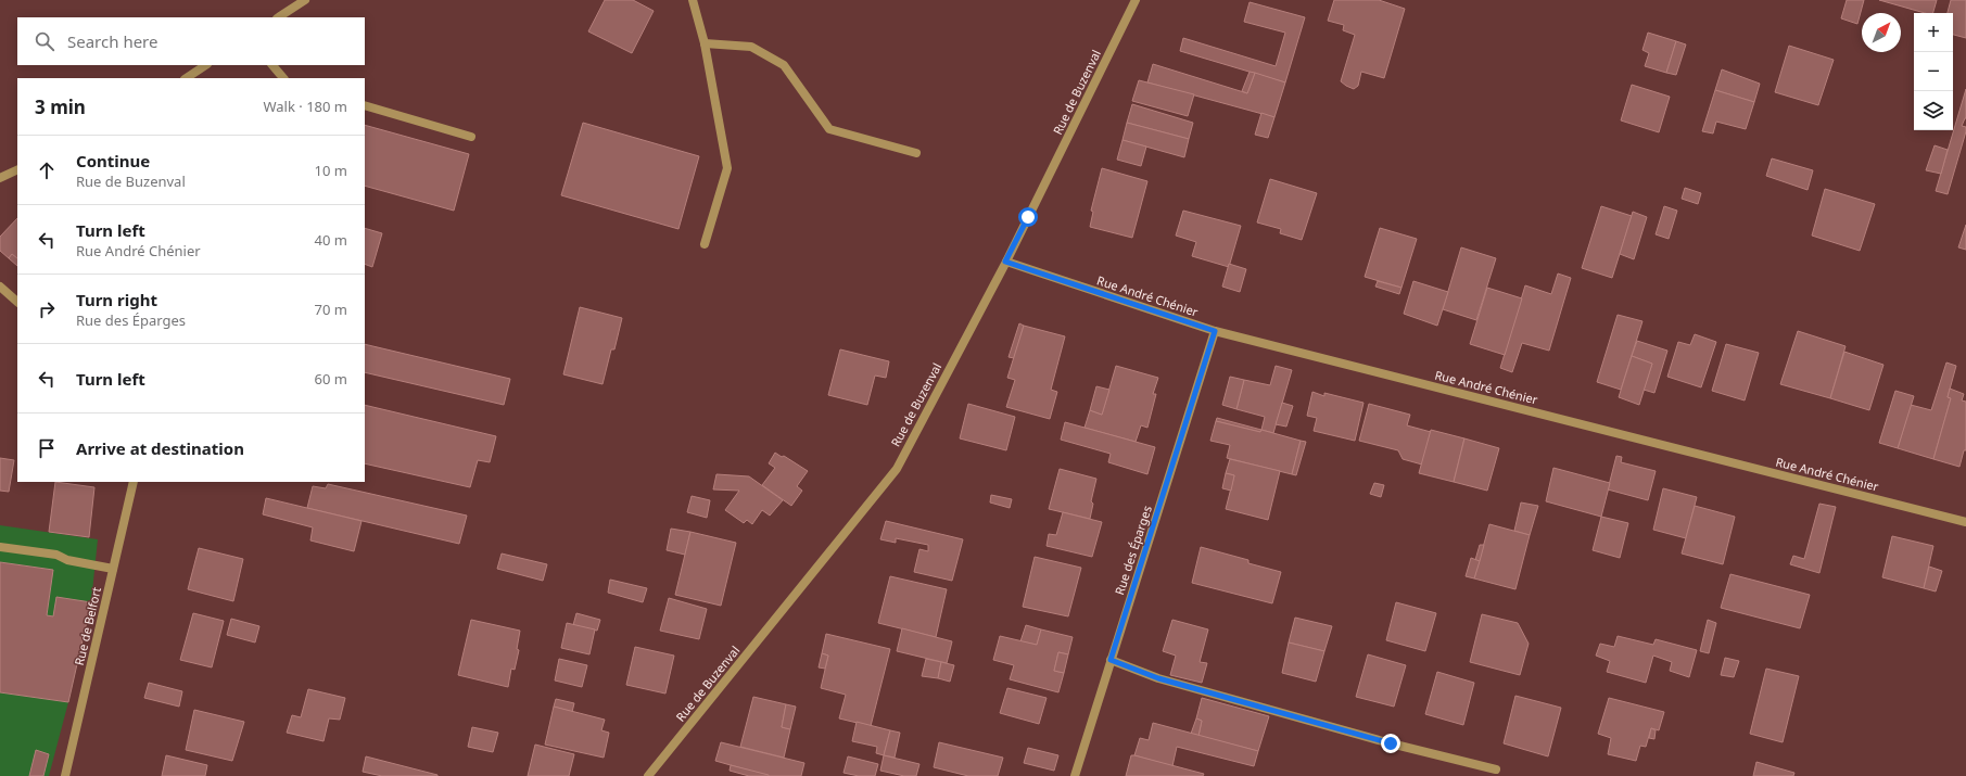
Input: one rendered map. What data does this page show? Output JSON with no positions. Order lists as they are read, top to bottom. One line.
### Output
{"streets":{"street":["Rue de Buzenval","Rue André Chénier","Rue des Éparges","Rue de Belfort"]},"crossings":[["Rue de Buzenval","Rue André Chénier"],["Rue André Chénier","Rue des Éparges"]],"north":"top right","page":{"map_buttons":["+","−"],"search":"Search here","heading":["3 min","Walk · 180 m"],"list":[["Continue","Rue de Buzenval","10 m"],["Turn left","Rue André Chénier","40 m"],["Turn right","Rue des Éparges","70 m"],["Turn left","60 m"],"Arrive at destination"]}}
